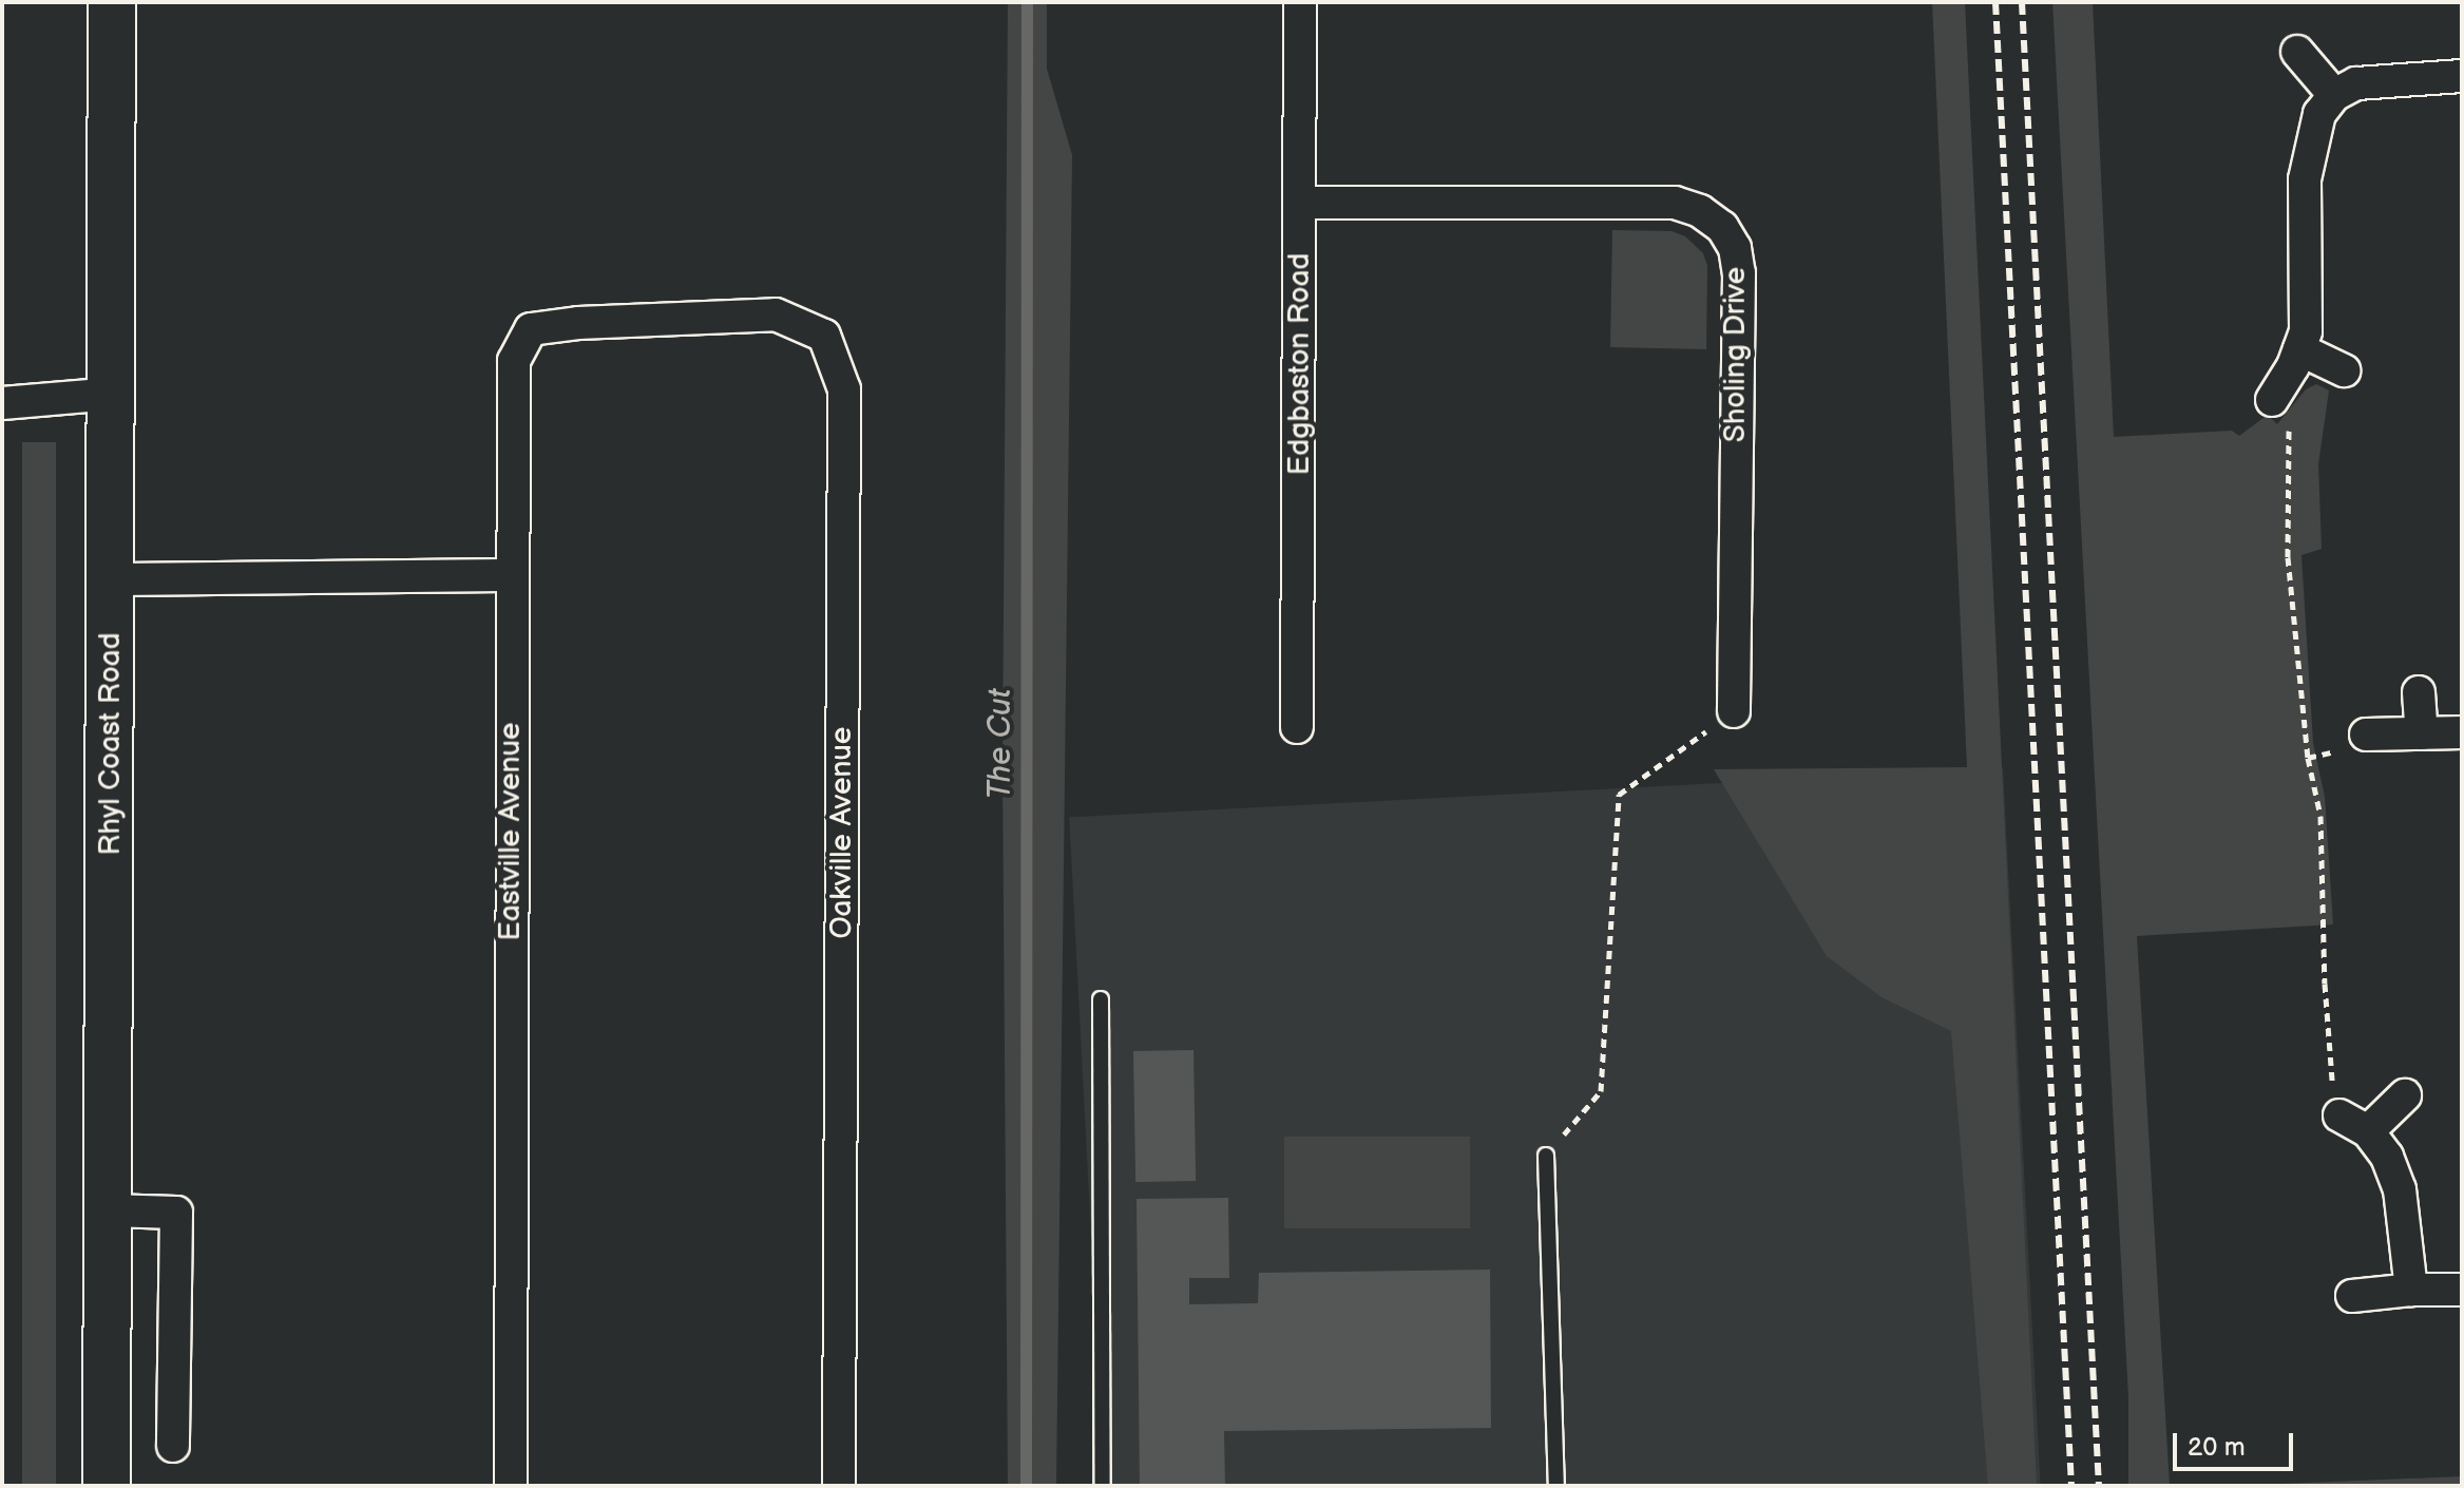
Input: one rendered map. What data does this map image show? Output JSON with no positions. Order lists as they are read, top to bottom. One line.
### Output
{"streets":{"main road":["Rhyl Coast Road"],"street":["Sholing Drive","Edgbaston Road","Eastville Avenue","Oakville Avenue"]},"crossings":[["Sholing Drive","Edgbaston Road"],["Eastville Avenue","Oakville Avenue"]],"water":["The Cut"],"scale_bar":"20 m"}
